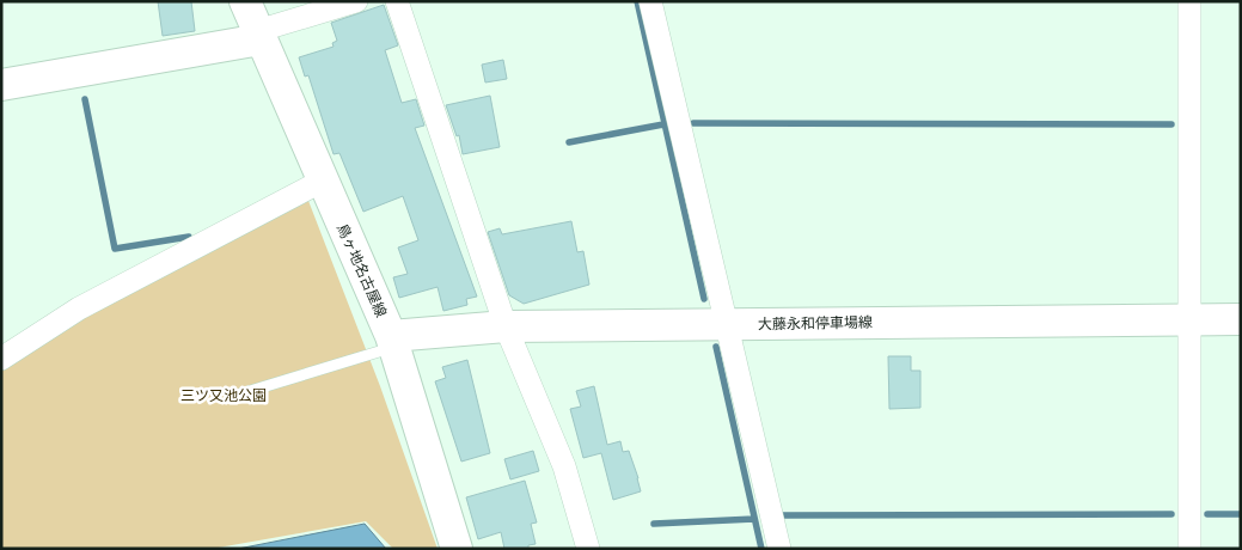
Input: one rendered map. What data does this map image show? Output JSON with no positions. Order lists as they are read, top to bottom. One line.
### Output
{"streets":{"main road":["鳥ヶ地名古屋線","大藤永和停車場線"]},"crossings":[["鳥ヶ地名古屋線","大藤永和停車場線"]],"parks":["三ツ又池公園"]}
